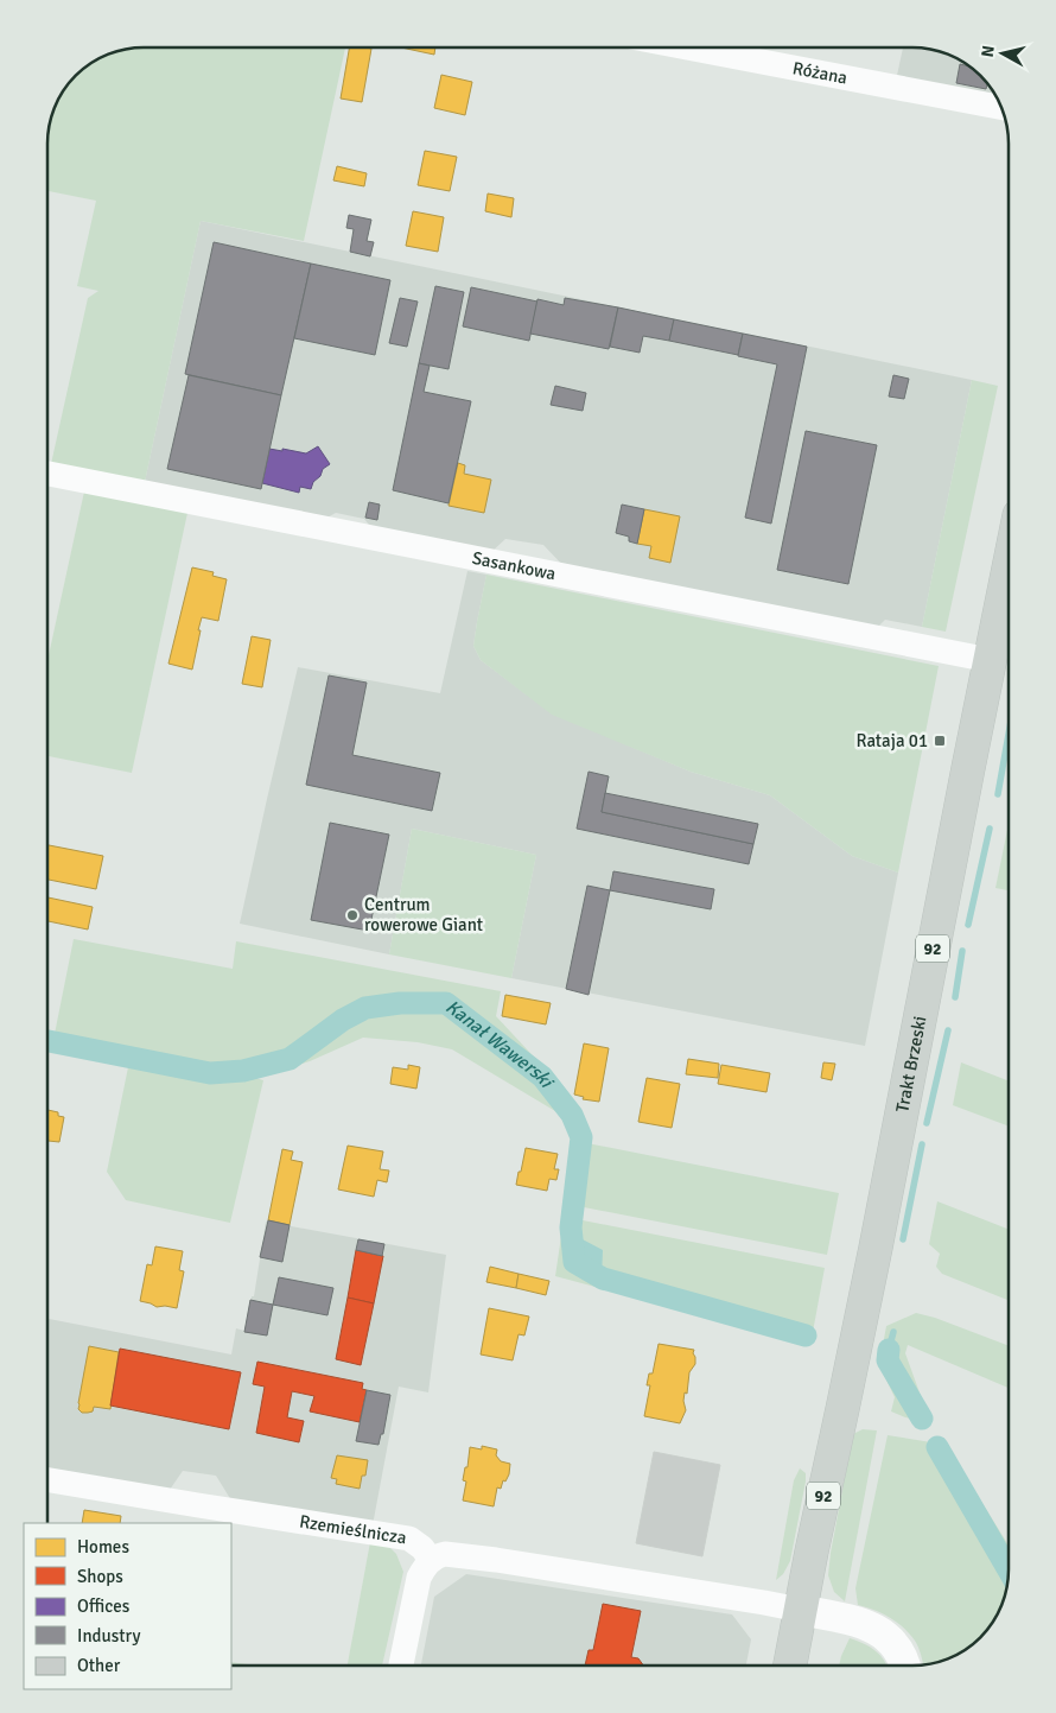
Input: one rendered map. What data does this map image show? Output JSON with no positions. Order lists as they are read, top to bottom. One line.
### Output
{"streets":{"main road":["92","Trakt Brzeski"],"street":["Różana","Sasankowa","Rzemieślnicza"]},"crossings":[["Sasankowa","Trakt Brzeski"]],"water":["Kanał Wawerski"],"places":{"transit":["Rataja 01"],"other":["Centrum rowerowe Giant"]},"legend":["Homes","Shops","Offices","Industry","Other"],"north":"left"}
